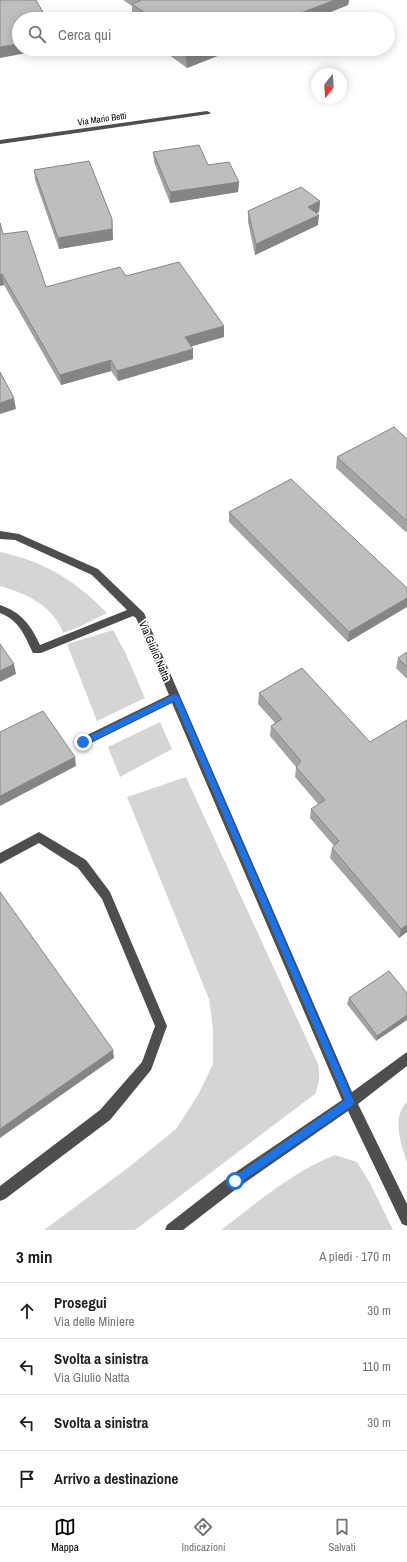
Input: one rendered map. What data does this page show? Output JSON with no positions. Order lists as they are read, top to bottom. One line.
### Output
{"streets":{"street":["Via Mario Betti","Via Giulio Natta"]},"north":"bottom","page":{"search":"Cerca qui","heading":["3 min","A piedi · 170 m"],"list":[["Prosegui","Via delle Miniere","30 m"],["Svolta a sinistra","Via Giulio Natta","110 m"],["Svolta a sinistra","30 m"],"Arrivo a destinazione"],"nav":["Mappa","Indicazioni","Salvati"]}}
